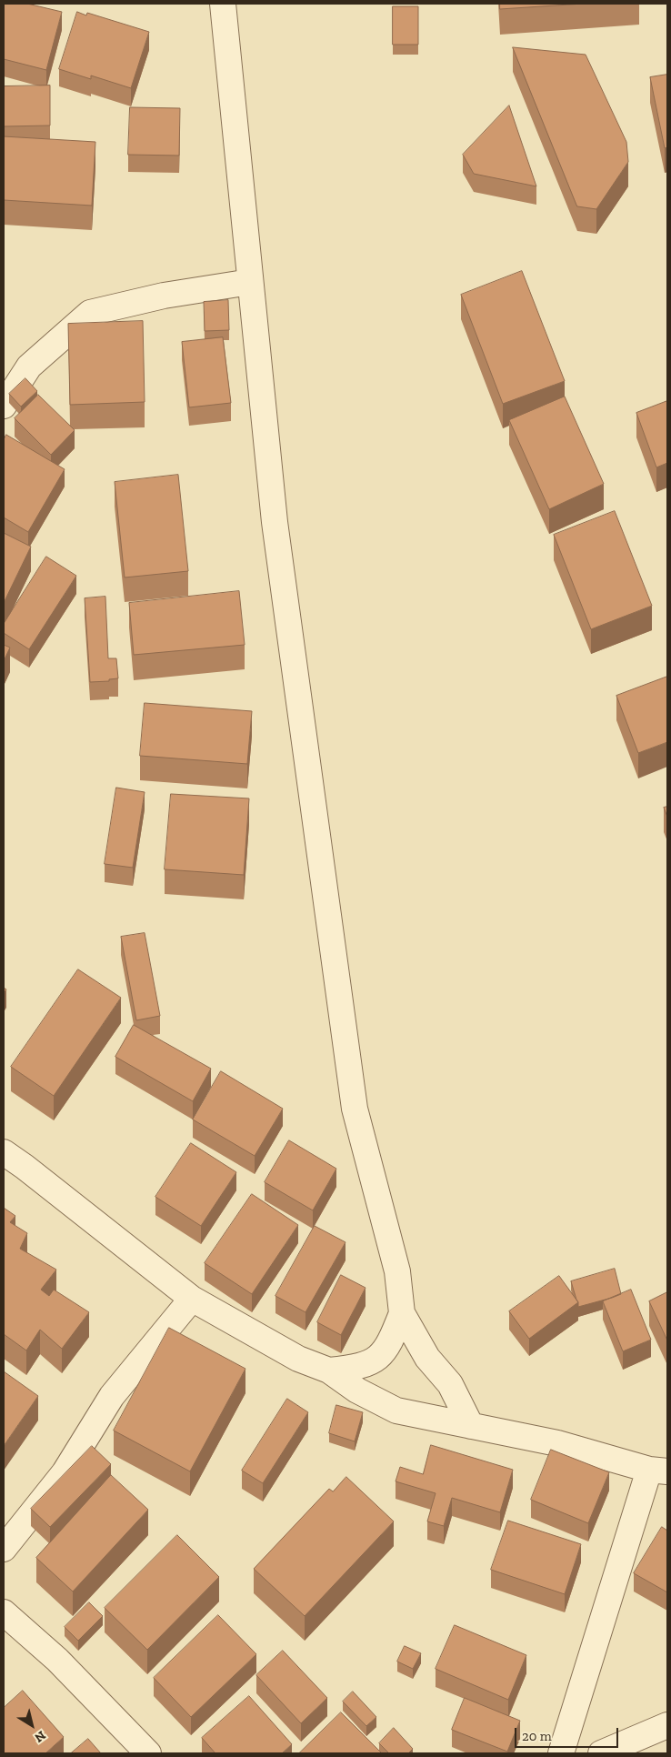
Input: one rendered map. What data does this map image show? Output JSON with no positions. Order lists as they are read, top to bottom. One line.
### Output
{"scale_bar":"20 m","north":"bottom right"}
